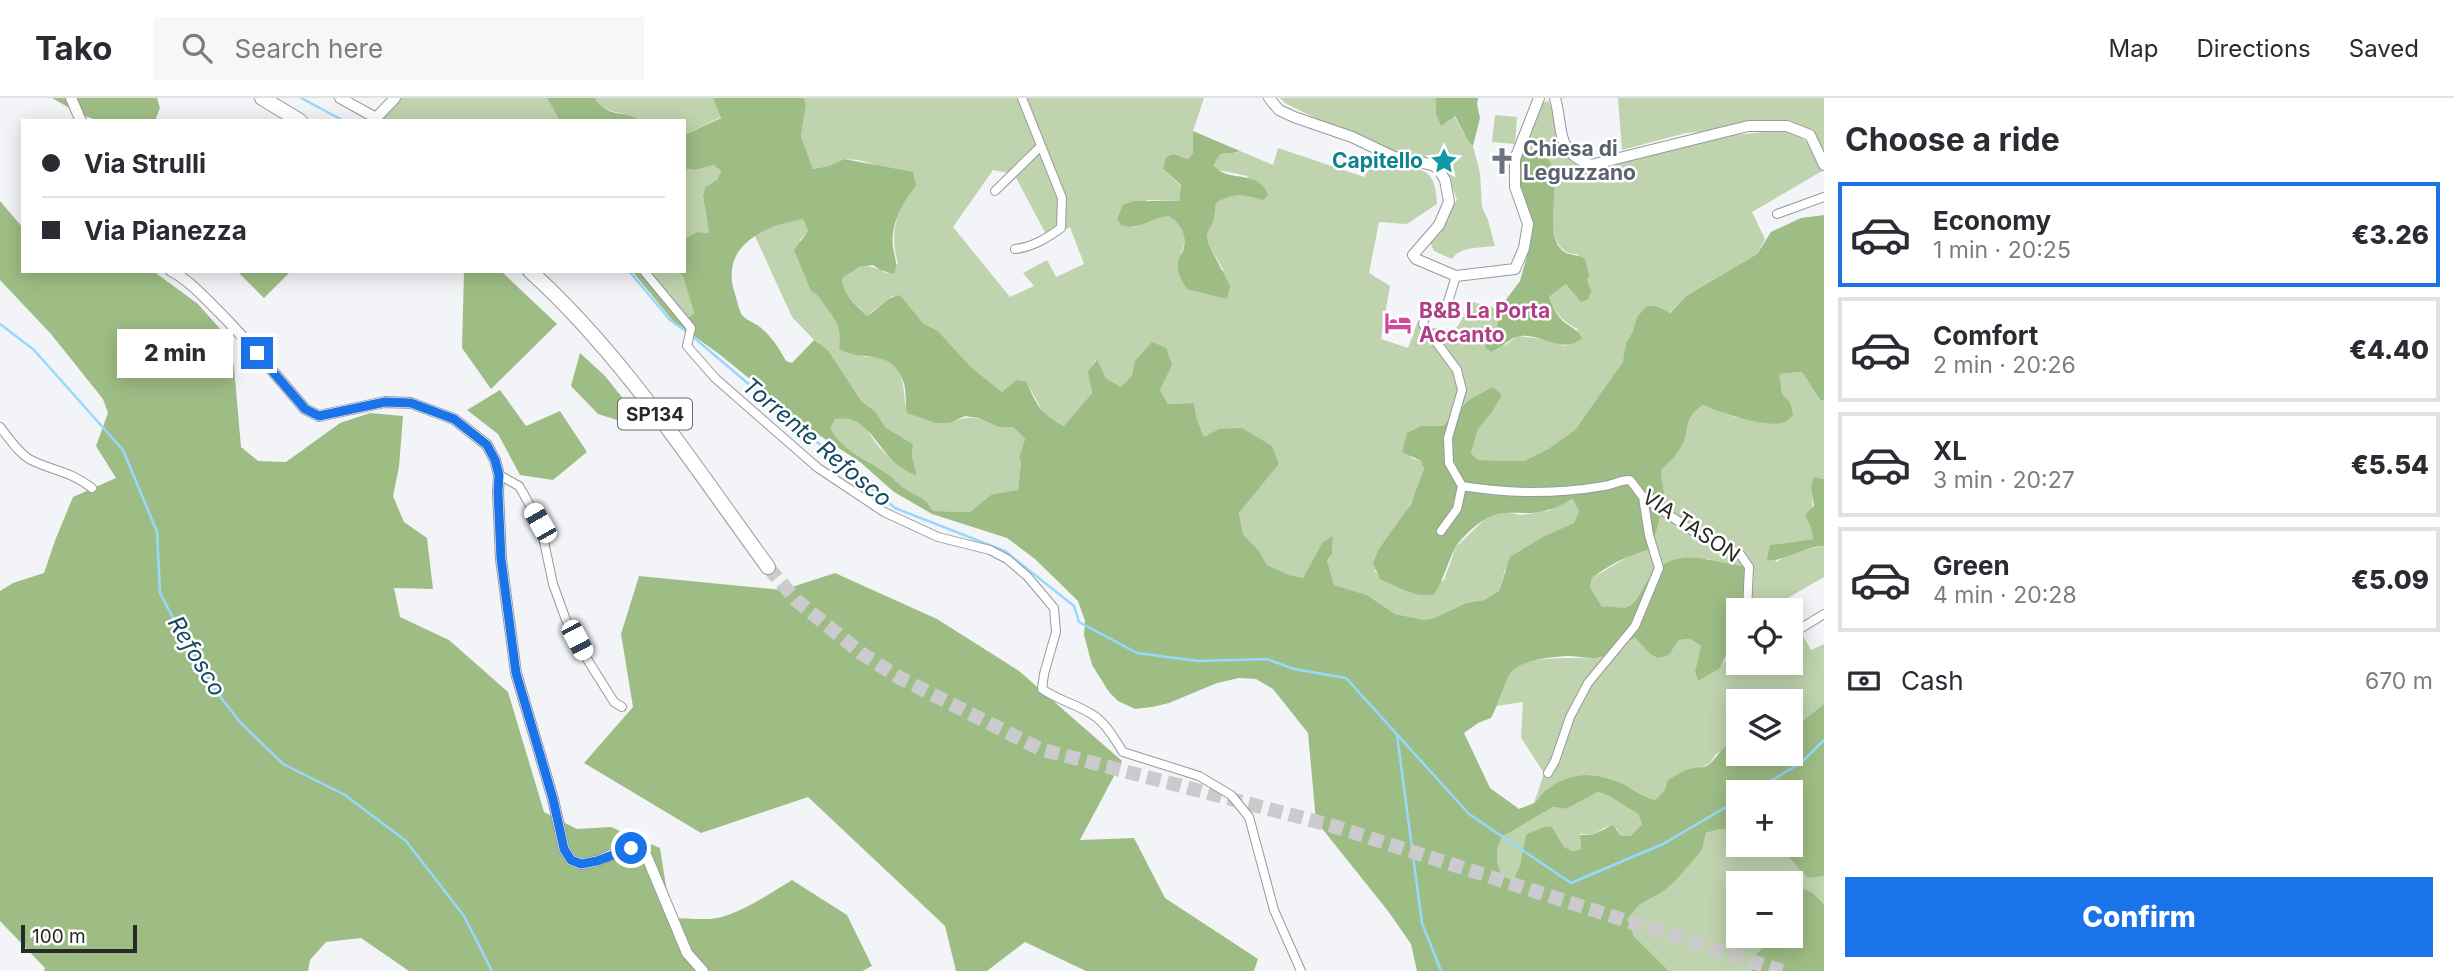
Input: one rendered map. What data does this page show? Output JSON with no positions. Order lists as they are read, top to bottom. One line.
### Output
{"streets":{"highway":["SP134"],"street":["VIA TASON"]},"water":["Torrente Refosco","Refosco"],"places":{"place":["Capitello"],"church":["Chiesa di Leguzzano"],"hotel":["B&B La Porta Accanto"]},"scale_bar":"100 m","page":{"header":"Tako","search":"Search here","nav":["Map","Directions","Saved"],"heading":"Choose a ride","banner":["Via Strulli","Via Pianezza"],"list":[{"name":"Economy","note":"1 min · 20:25","value":"€3.26"},{"name":"Comfort","note":"2 min · 20:26","value":"€4.40"},{"name":"XL","note":"3 min · 20:27","value":"€5.54"},{"name":"Green","note":"4 min · 20:28","value":"€5.09"}],"bubble":"2 min","map_buttons":["+","−"],"pay":["Cash","670 m"],"buttons":"Confirm","scale":"100 m"}}
